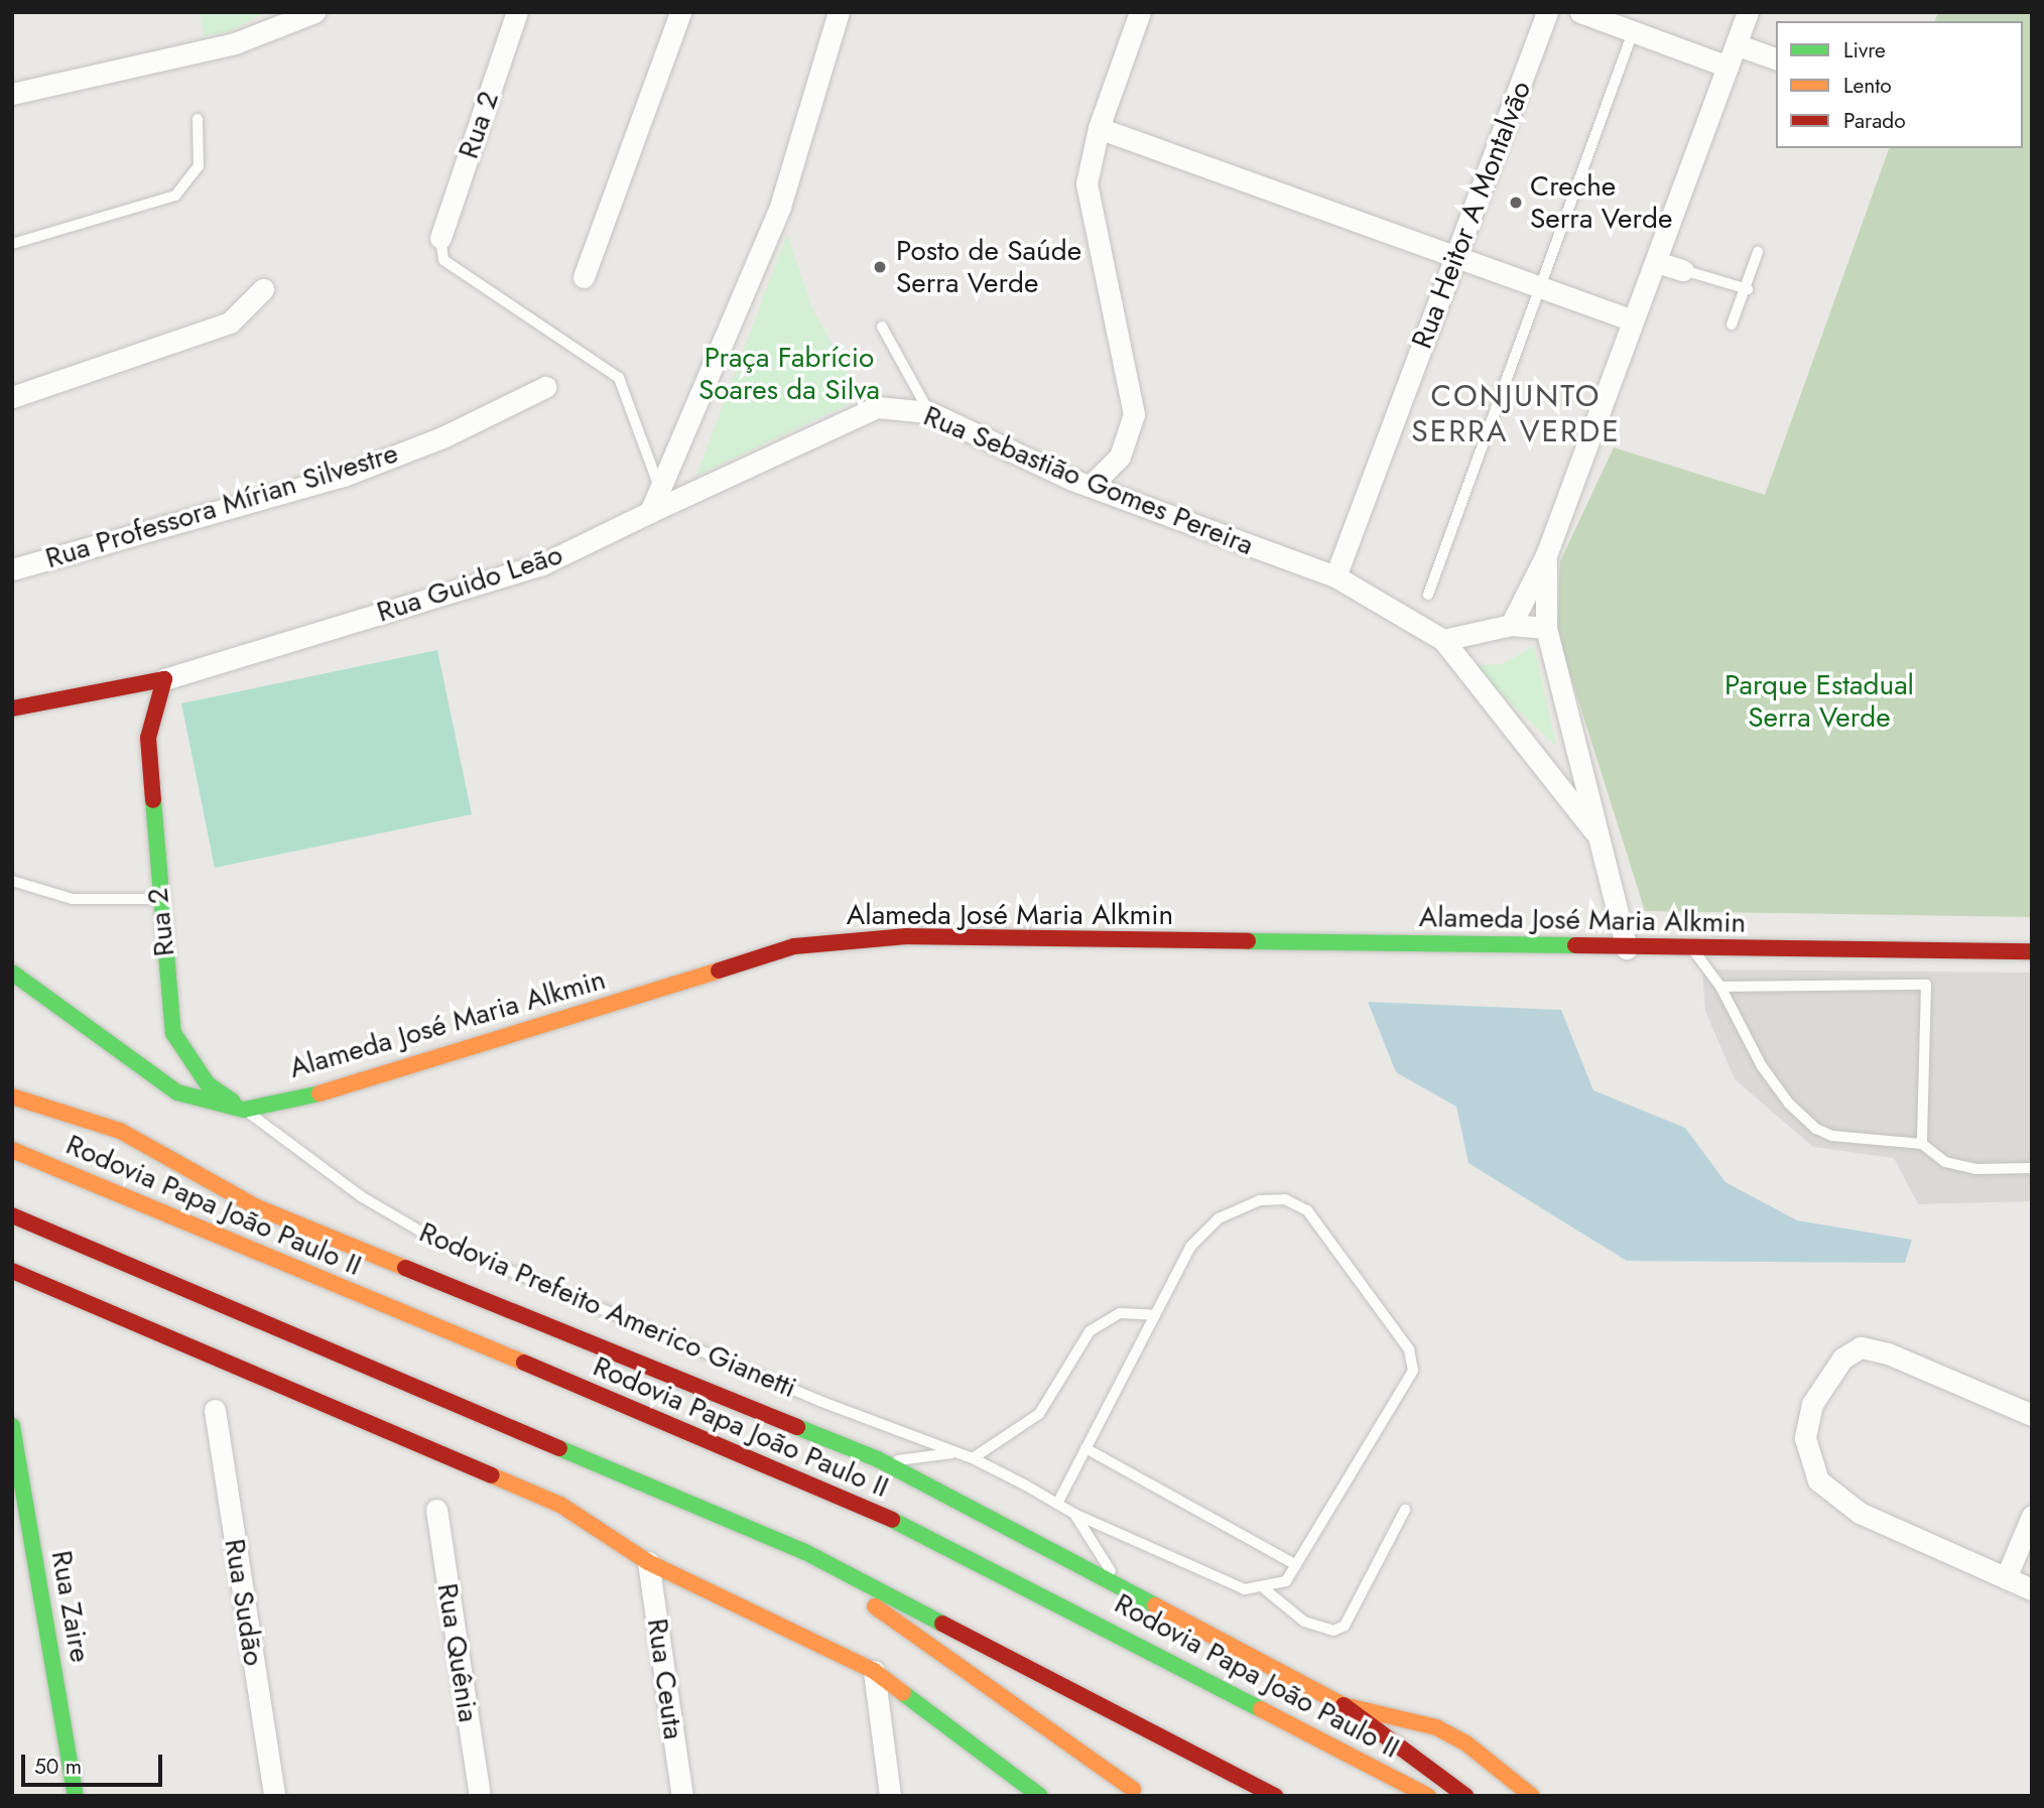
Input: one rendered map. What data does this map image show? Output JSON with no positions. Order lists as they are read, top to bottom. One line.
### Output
{"streets":{"main road":["Rua 2","Rua Guido Leão","Alameda José Maria Alkmin","Rodovia Papa João Paulo II","Rua Zaire"],"street":["Rua Heitor A Montalvão","Rua Sebastião Gomes Pereira","Rua Professora Mírian Silvestre","Rua Sudão","Rua Quênia","Rua Ceuta"],"lane":["Rodovia Prefeito Americo Gianetti"]},"crossings":[["Rua 2","Rua Guido Leão"],["Rua Heitor A Montalvão","Rua Sebastião Gomes Pereira"],["Rua Sebastião Gomes Pereira","Rua Guido Leão"],["Alameda José Maria Alkmin","Rodovia Prefeito Americo Gianetti"]],"districts":["CONJUNTO SERRA VERDE"],"parks":["Praça Fabrício Soares da Silva","Parque Estadual Serra Verde"],"places":["Creche Serra Verde","Posto de Saúde Serra Verde"],"legend":["Livre","Lento","Parado"],"scale_bar":"50 m"}
